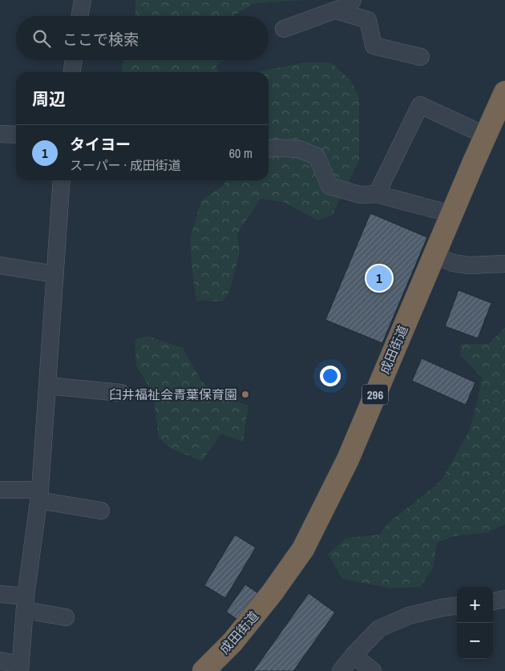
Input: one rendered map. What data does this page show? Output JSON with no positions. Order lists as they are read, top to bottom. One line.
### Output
{"streets":{"highway":["成田街道","296"]},"places":["臼井福祉会青葉保育園"],"page":{"search":"ここで検索","heading":"周辺","list":[{"mark":"1","name":"タイヨー","note":"スーパー · 成田街道","value":"60 m"}],"pins":"1","map_buttons":["+","−"]}}
